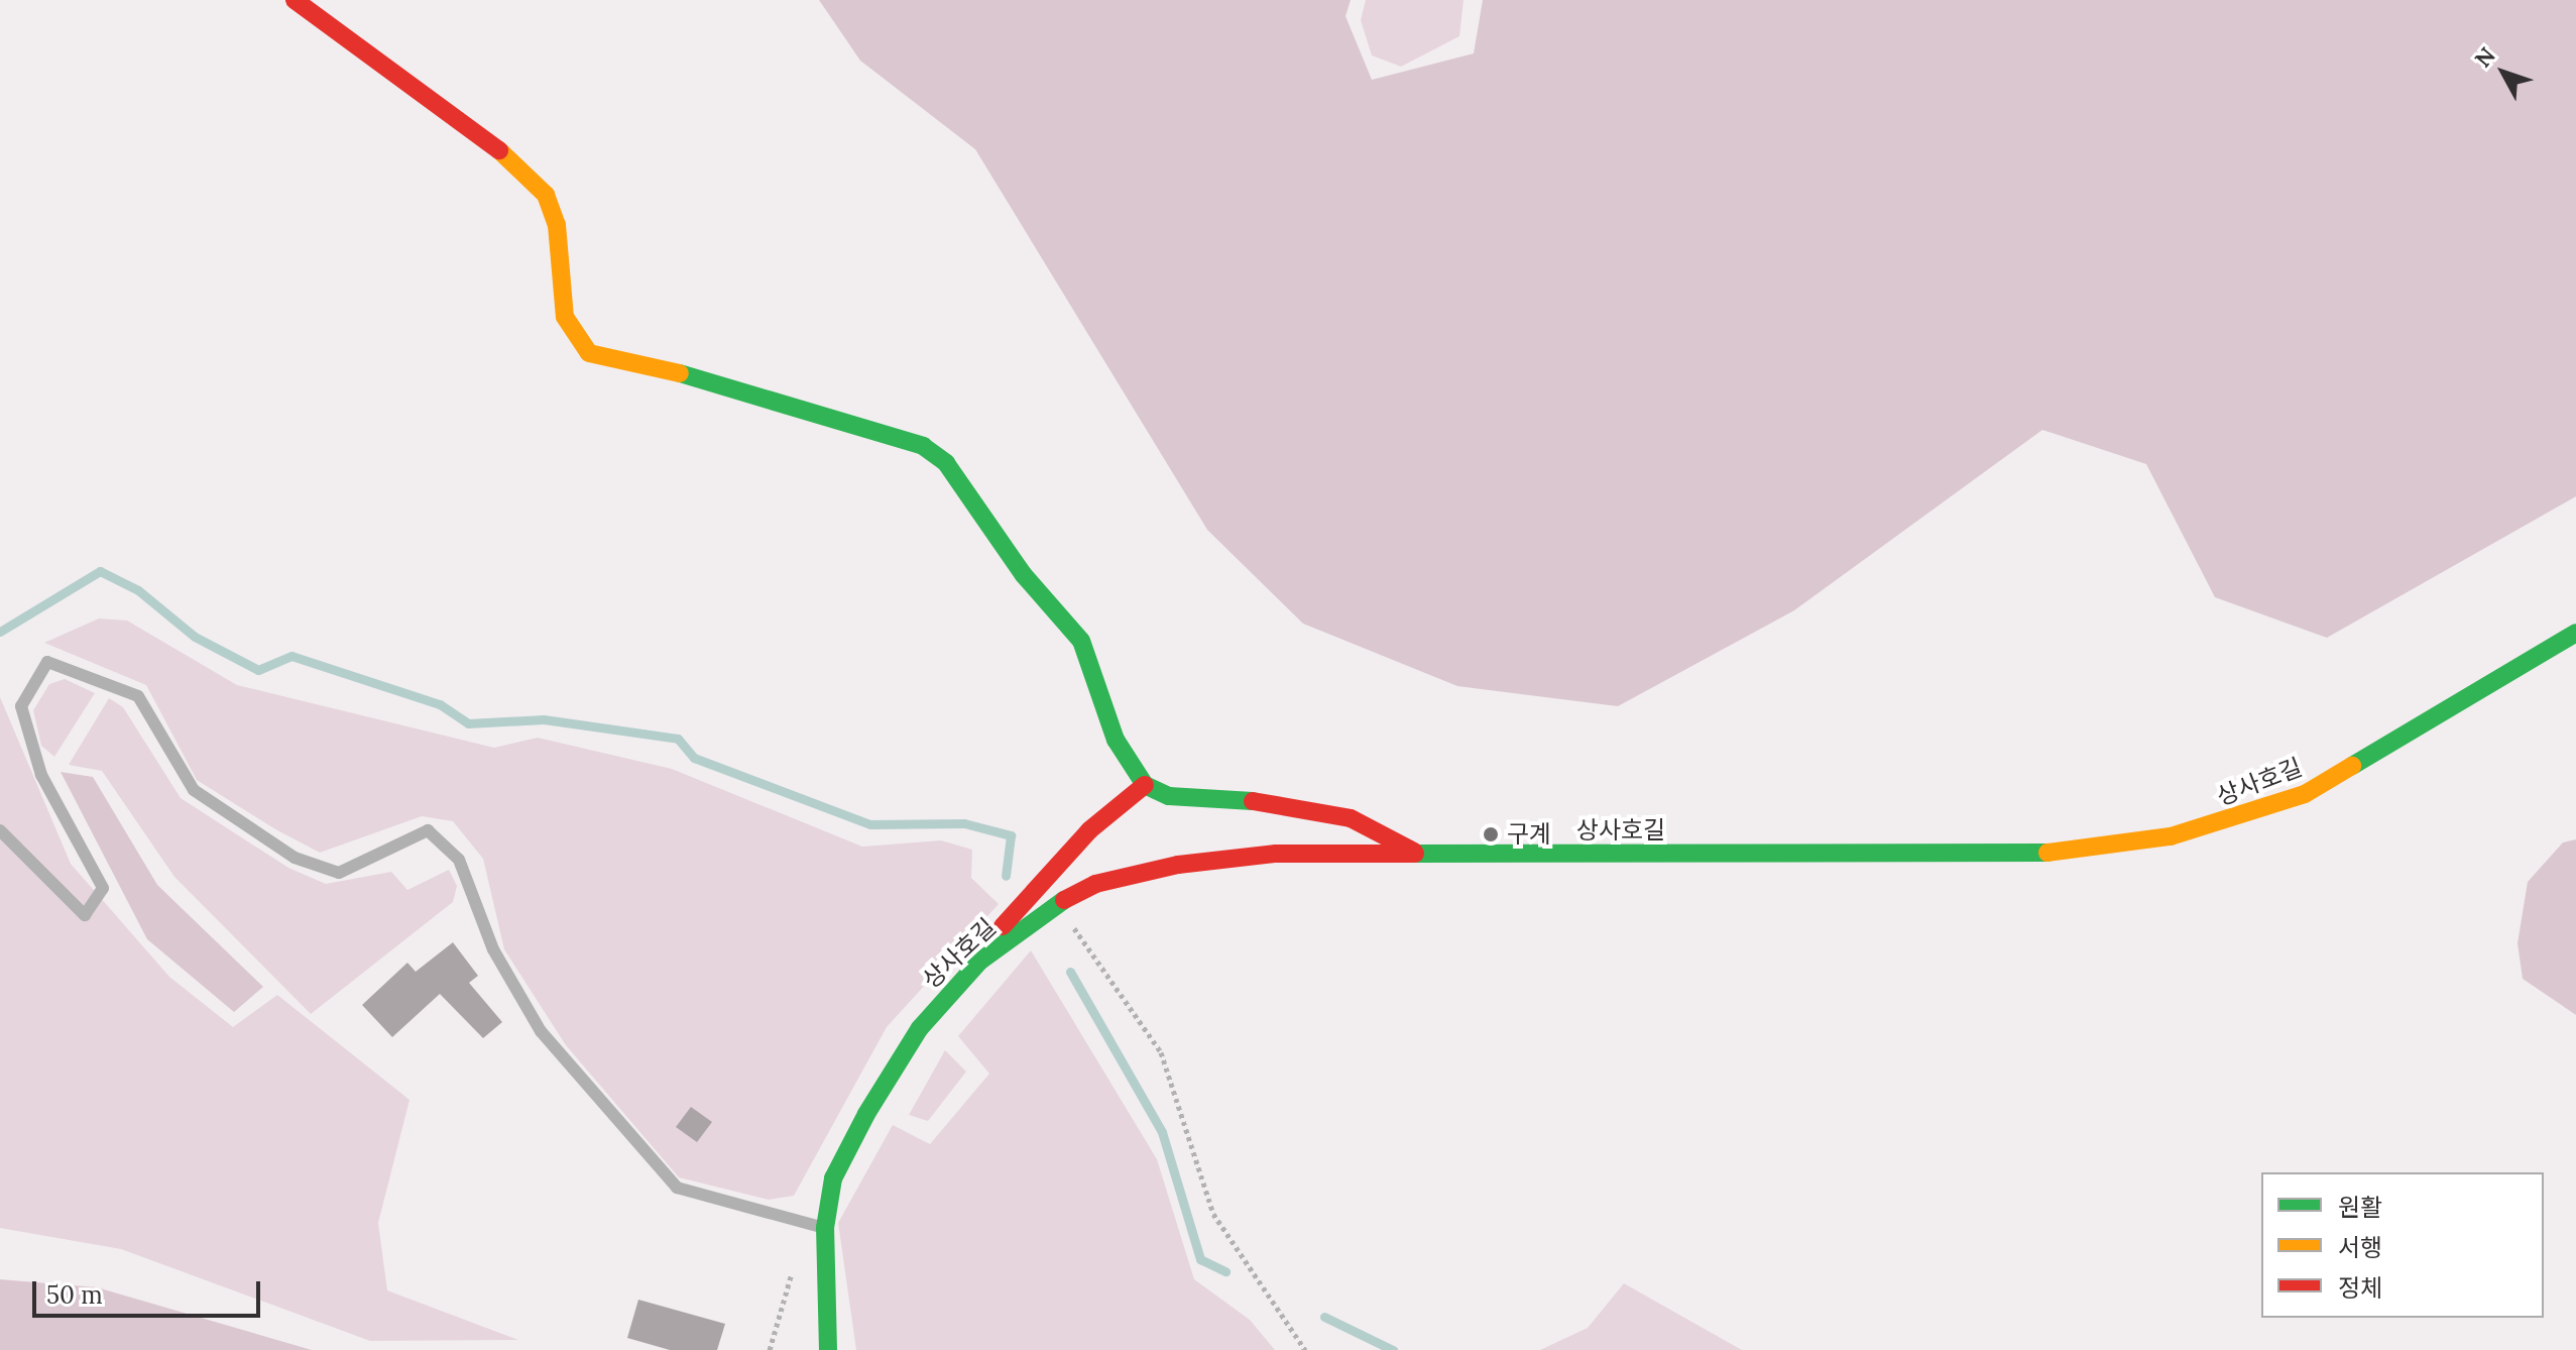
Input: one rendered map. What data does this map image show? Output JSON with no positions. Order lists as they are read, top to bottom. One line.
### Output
{"streets":{"street":["상사호길"]},"places":["구계"],"legend":["원활","서행","정체"],"scale_bar":"50 m","north":"top left"}
